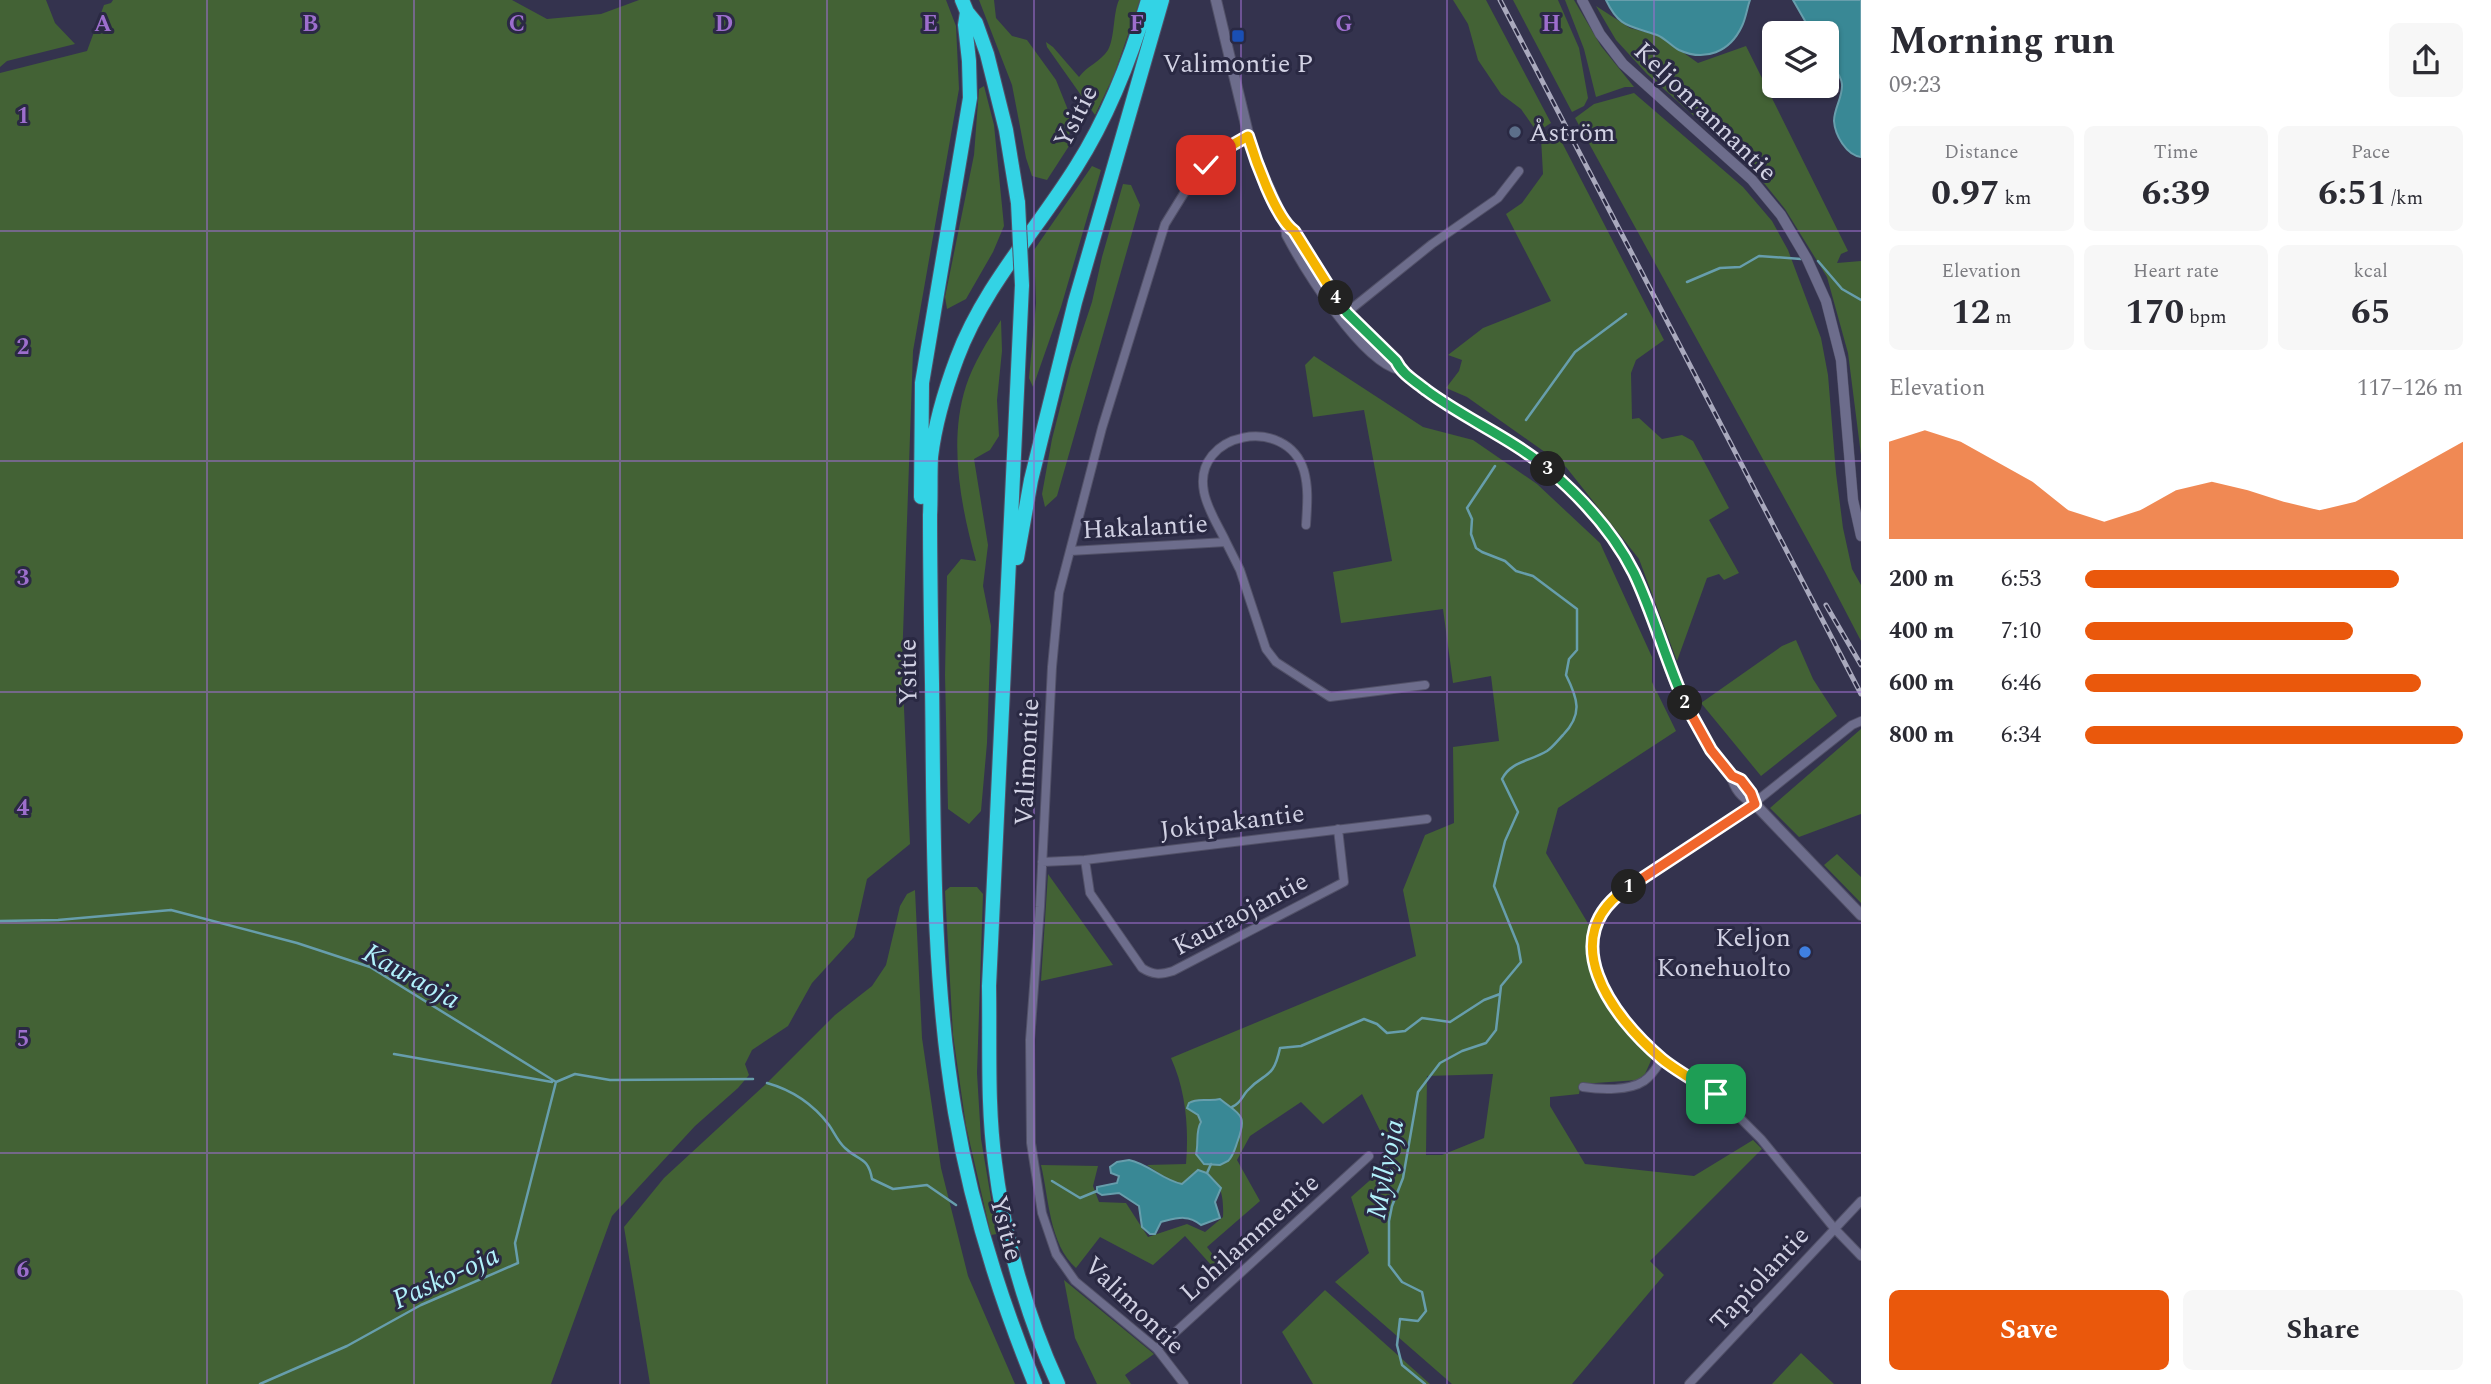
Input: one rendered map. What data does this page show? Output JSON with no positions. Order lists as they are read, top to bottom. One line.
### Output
{"streets":{"highway":["Ysitie"],"street":["Keljonrannantie","Hakalantie","Valimontie","Jokipakantie","Kauraojantie","Lohilammentie","Tapiolantie"]},"crossings":[["Hakalantie","Valimontie"],["Valimontie","Jokipakantie"],["Valimontie","Lohilammentie"],["Jokipakantie","Kauraojantie"]],"water":["Kauraoja","Myllyoja","Pasko-oja"],"places":{"transit":["Valimontie P"],"other":["Åström","Keljon Konehuolto"]},"page":{"heading":["Morning run","09:23"],"stats":[["Distance","0.97 km"],["Time","6:39"],["Pace","6:51 /km"],["Elevation","12 m"],["Heart rate","170 bpm"],["kcal","65"]],"pins":["4","3","2","1"],"chart":["Elevation","117–126 m"],"list":[{"name":"200 m","note":"6:53"},{"name":"400 m","note":"7:10"},{"name":"600 m","note":"6:46"},{"name":"800 m","note":"6:34"}],"buttons":["Save","Share"]},"grid":{"columns":["A","B","C","D","E","F","G","H"],"rows":["1","2","3","4","5","6"]}}
